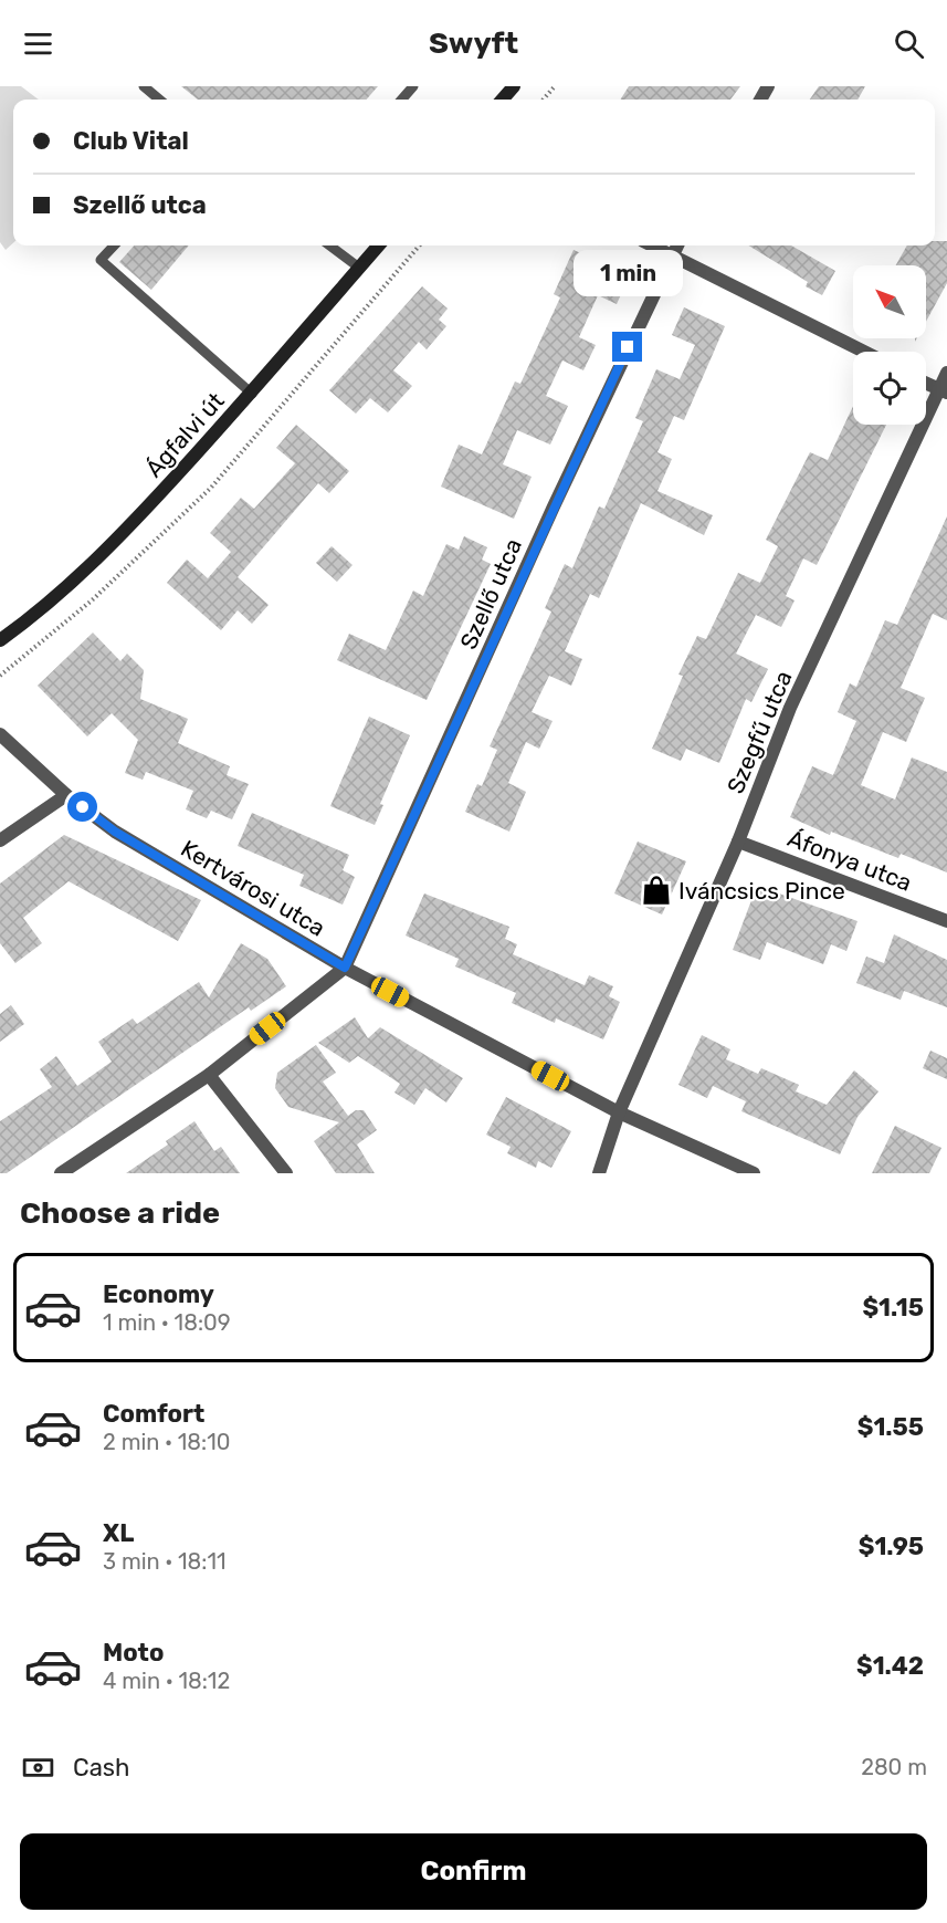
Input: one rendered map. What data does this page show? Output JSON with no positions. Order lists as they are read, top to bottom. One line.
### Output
{"streets":{"street":["Ágfalvi út","Szellő utca","Szegfű utca","Áfonya utca","Kertvárosi utca"]},"crossings":[["Szellő utca","Kertvárosi utca"],["Szegfű utca","Áfonya utca"],["Szegfű utca","Kertvárosi utca"]],"places":{"shop":["Iváncsics Pince"]},"north":"top left","page":{"header":"Swyft","banner":["Club Vital","Szellő utca"],"bubble":"1 min","heading":"Choose a ride","list":[{"name":"Economy","note":"1 min · 18:09","value":"$1.15"},{"name":"Comfort","note":"2 min · 18:10","value":"$1.55"},{"name":"XL","note":"3 min · 18:11","value":"$1.95"},{"name":"Moto","note":"4 min · 18:12","value":"$1.42"}],"pay":["Cash","280 m"],"buttons":"Confirm"}}
